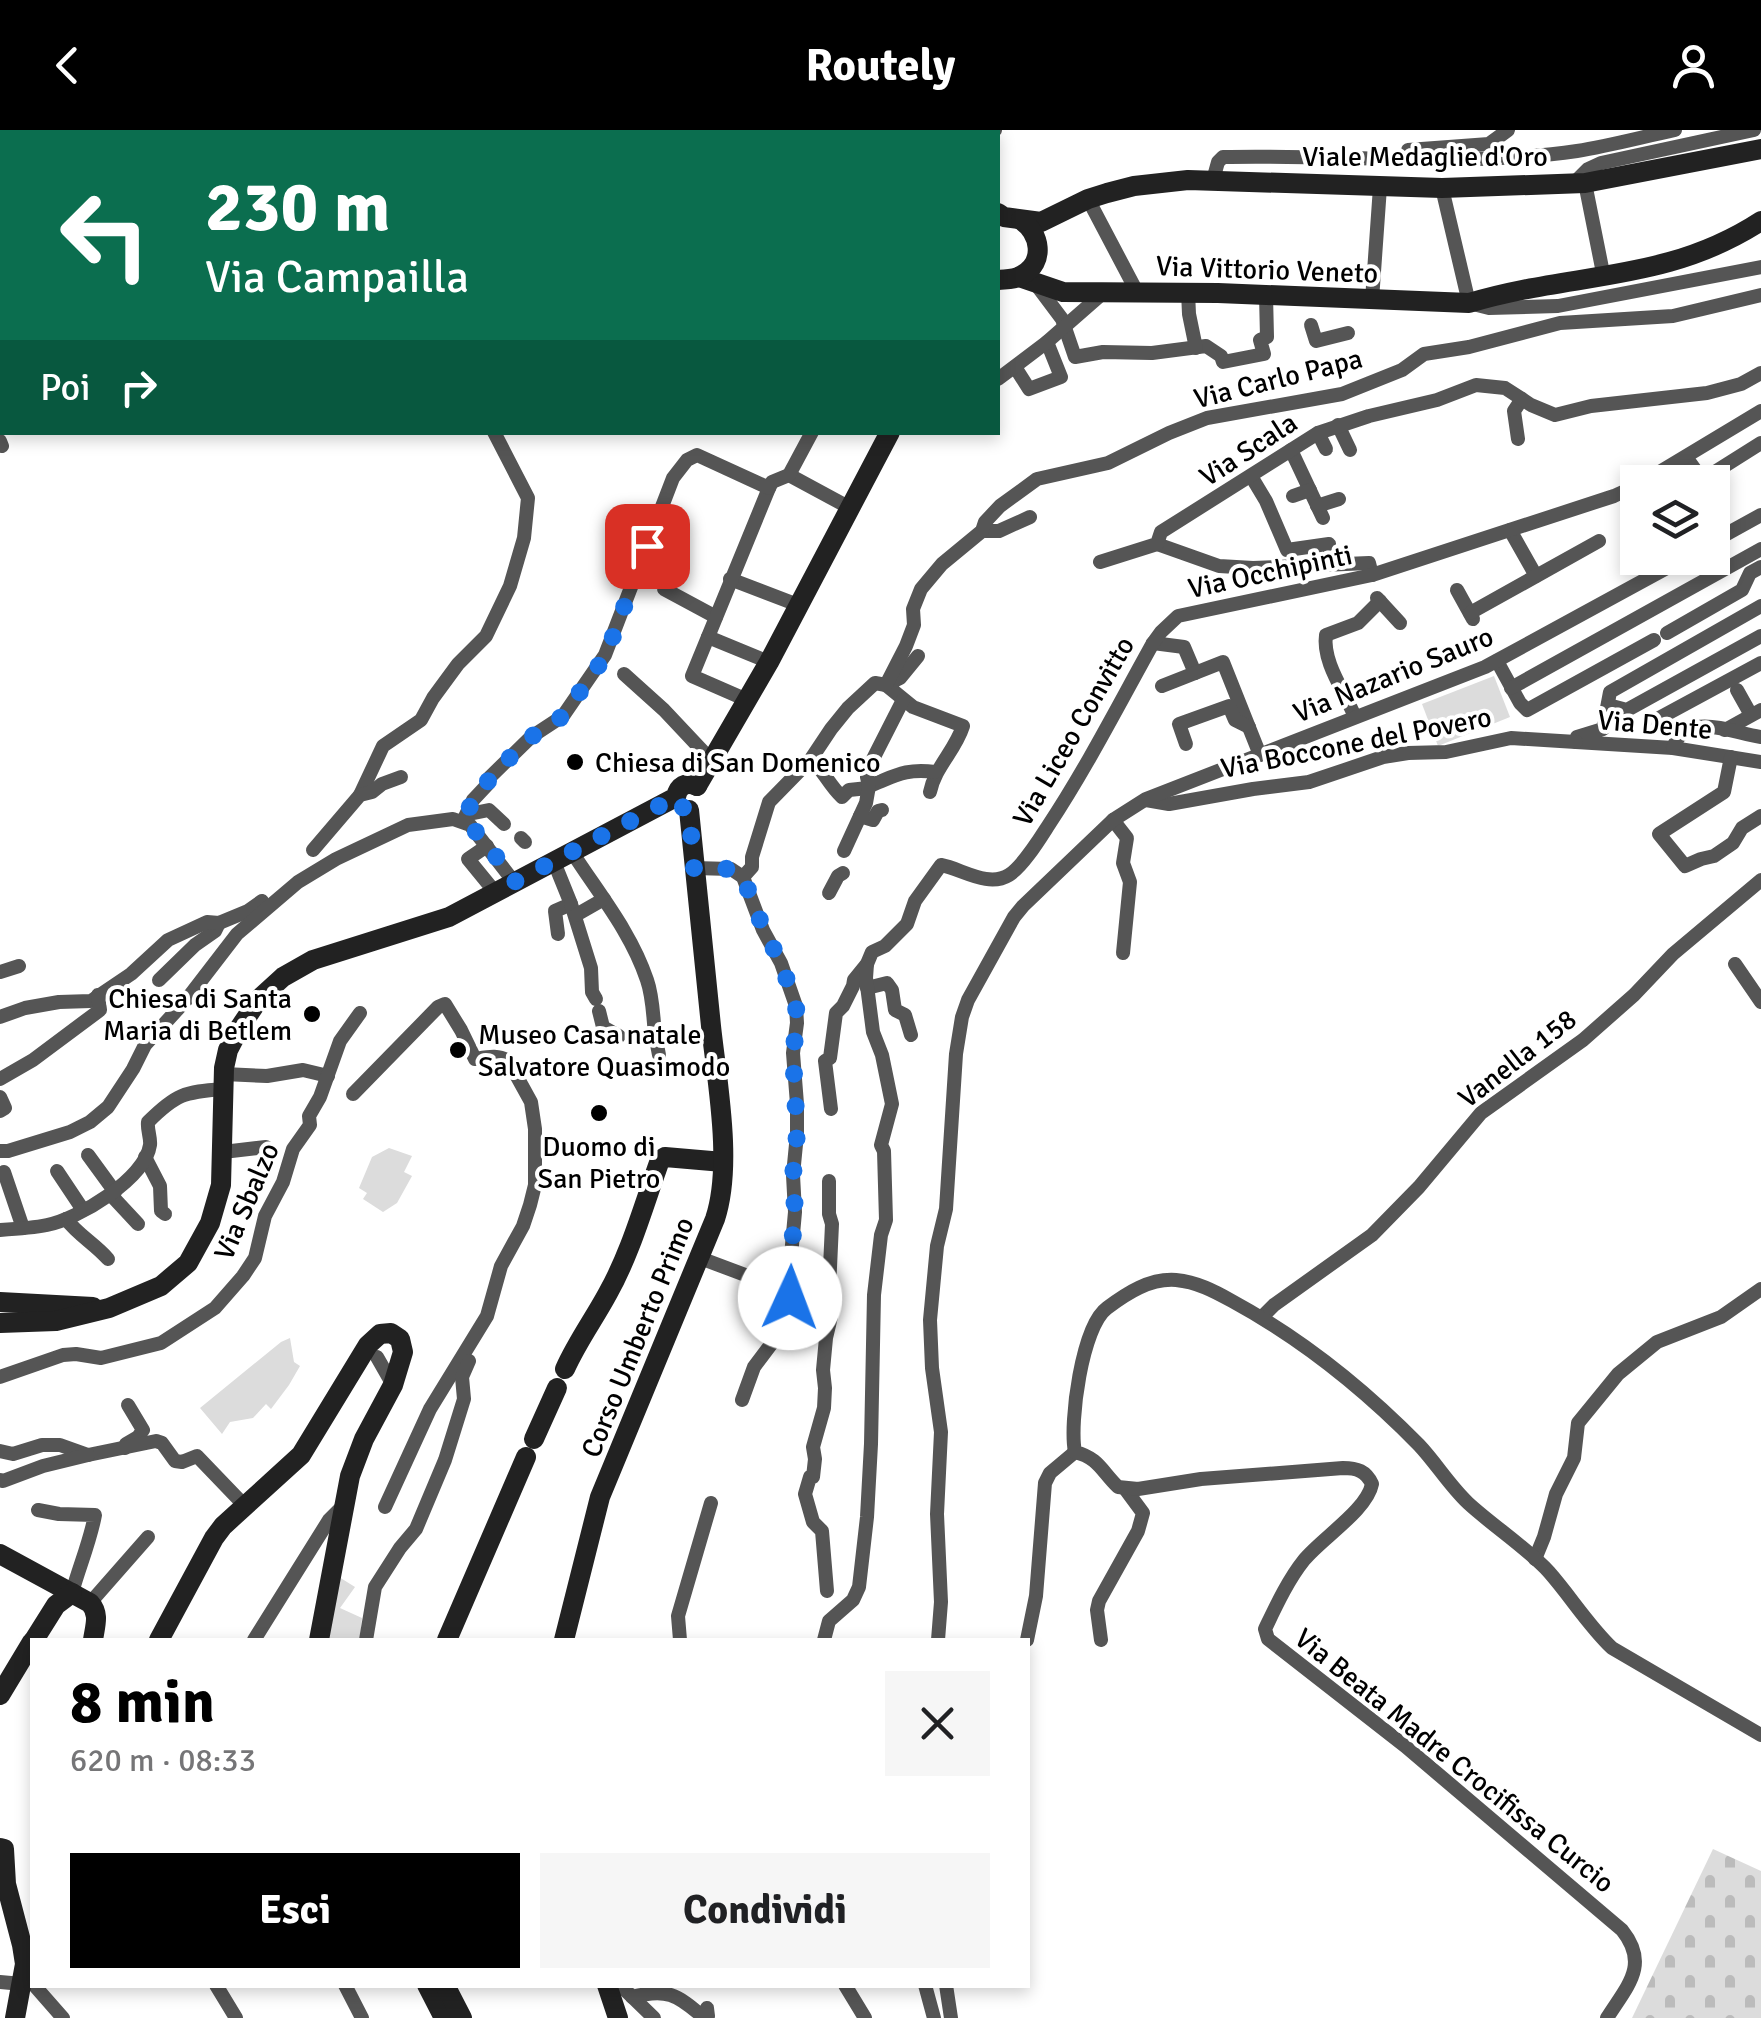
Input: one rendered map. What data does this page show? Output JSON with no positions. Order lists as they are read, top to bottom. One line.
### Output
{"streets":{"street":["Viale Medaglie d'Oro","Via Vittorio Veneto","Via Carlo Papa","Via Scala","Via Occhipinti","Via Nazario Sauro","Via Dente","Via Liceo Convitto","Via Boccone del Povero","Vanella 158","Via Sbalzo","Corso Umberto Primo","Via Beata Madre Crocifissa Curcio"]},"crossings":[["Via Occhipinti","Via Liceo Convitto"],["Via Nazario Sauro","Via Boccone del Povero"],["Via Dente","Via Boccone del Povero"]],"places":["Chiesa di San Domenico","Chiesa di Santa Maria di Betlem","Museo Casa natale Salvatore Quasimodo","Duomo di San Pietro"],"page":{"header":"Routely","turn":["230 m","Via Campailla"],"then":"Poi","heading":["8 min","620 m · 08:33"],"buttons":["Esci","Condividi"]}}
